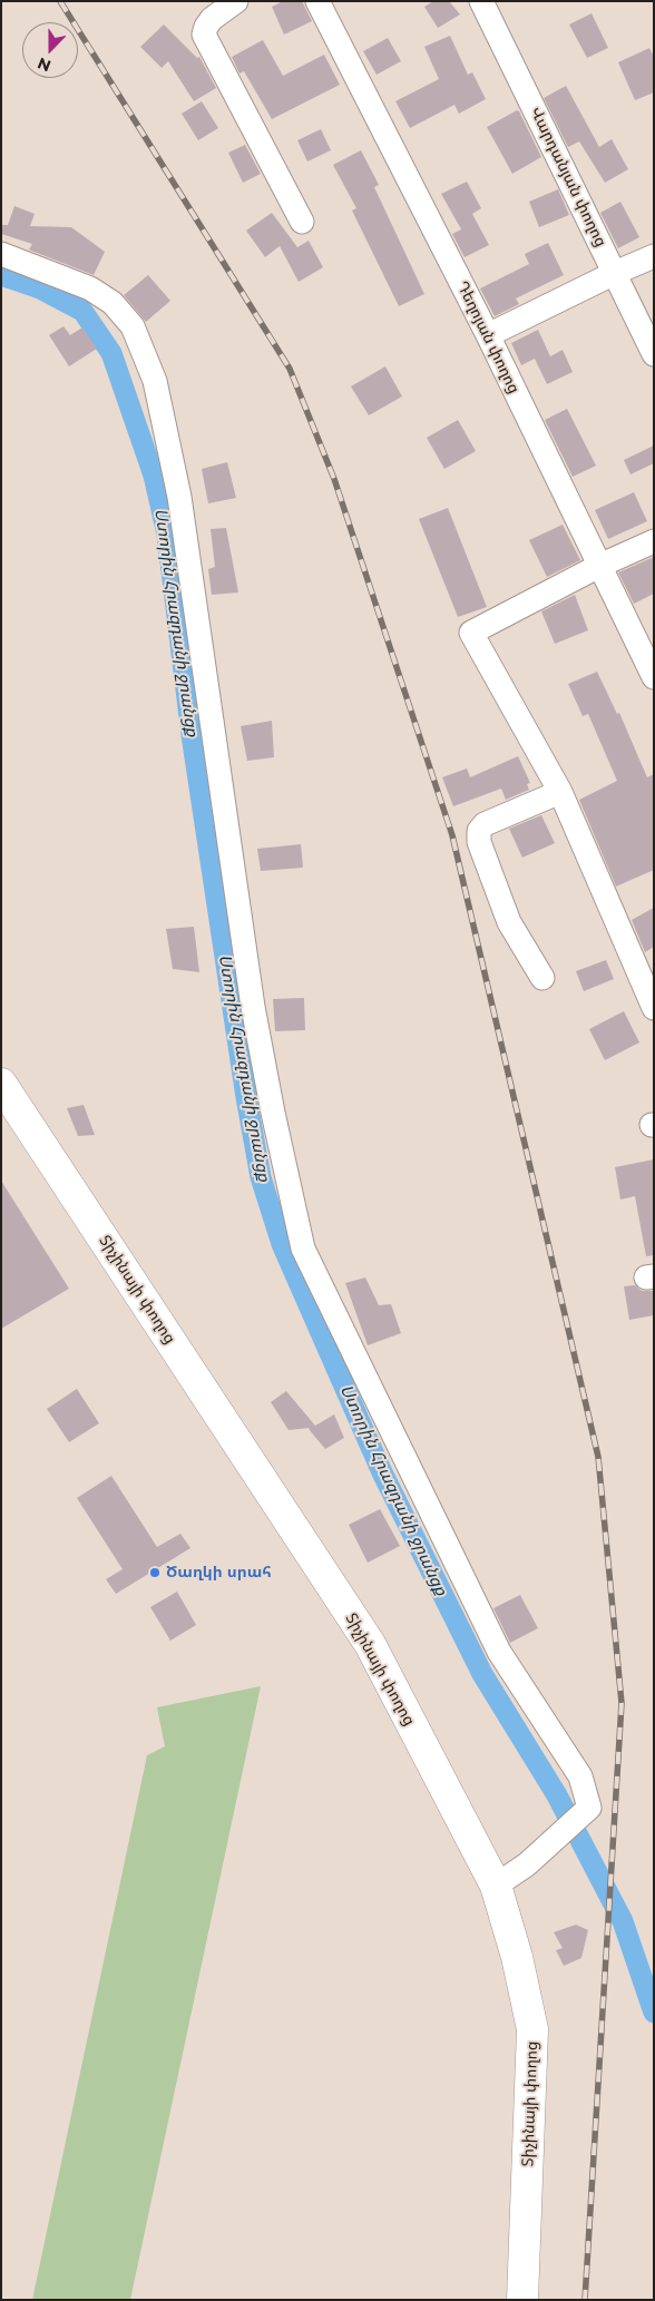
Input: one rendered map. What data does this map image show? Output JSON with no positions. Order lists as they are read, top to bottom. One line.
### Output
{"streets":{"street":["Վարդանյան փողոց","Դեղոյան փողոց","Տիչինայի փողոց"]},"water":["Ստորին Հրազդանի ջրանցք"],"places":["Ծաղկի սրահ"],"north":"bottom"}
